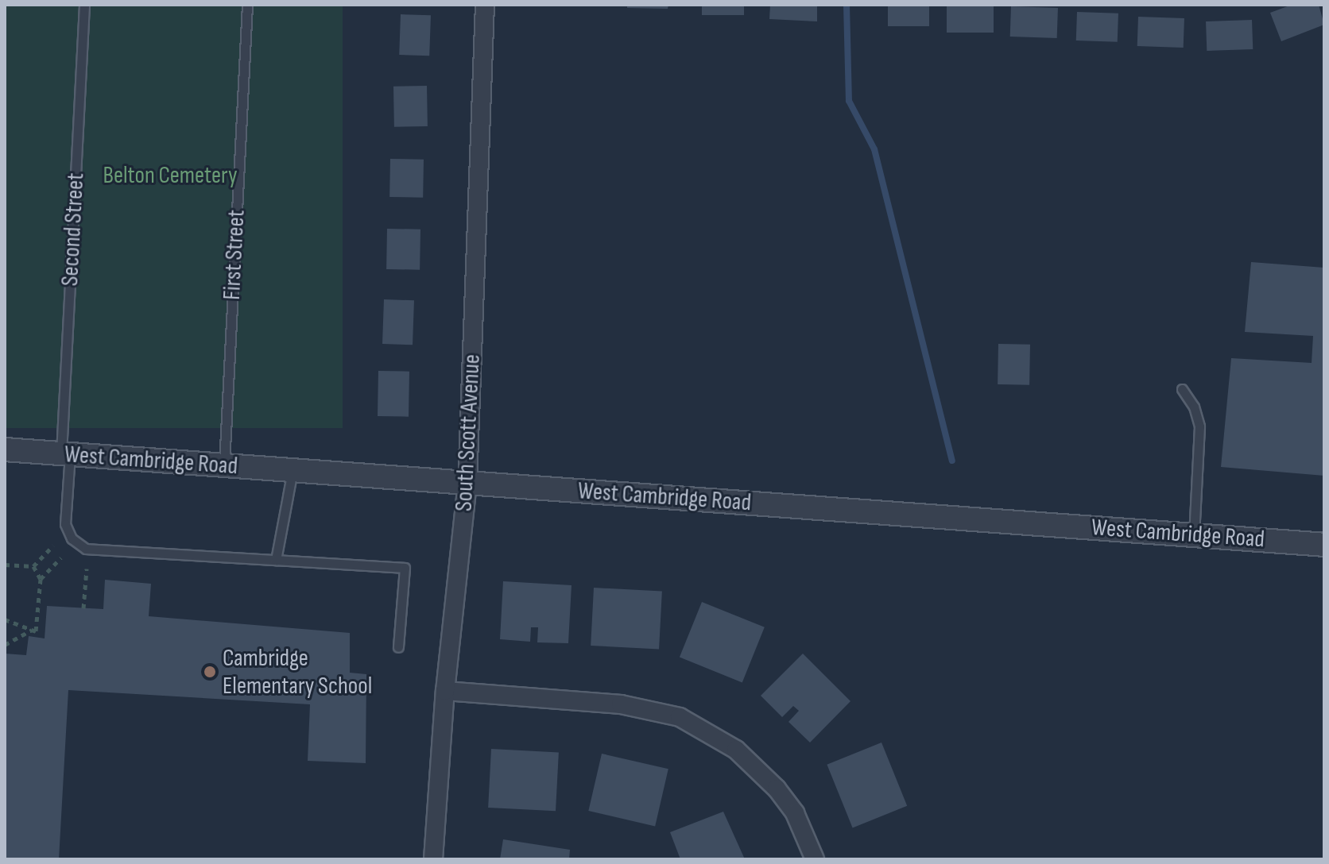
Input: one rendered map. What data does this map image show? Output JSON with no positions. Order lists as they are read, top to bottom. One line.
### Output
{"streets":{"street":["South Scott Avenue","West Cambridge Road"],"lane":["Second Street","First Street"]},"crossings":[["Second Street","West Cambridge Road"],["First Street","West Cambridge Road"],["South Scott Avenue","West Cambridge Road"]],"parks":["Belton Cemetery"],"places":["Cambridge Elementary School"]}
